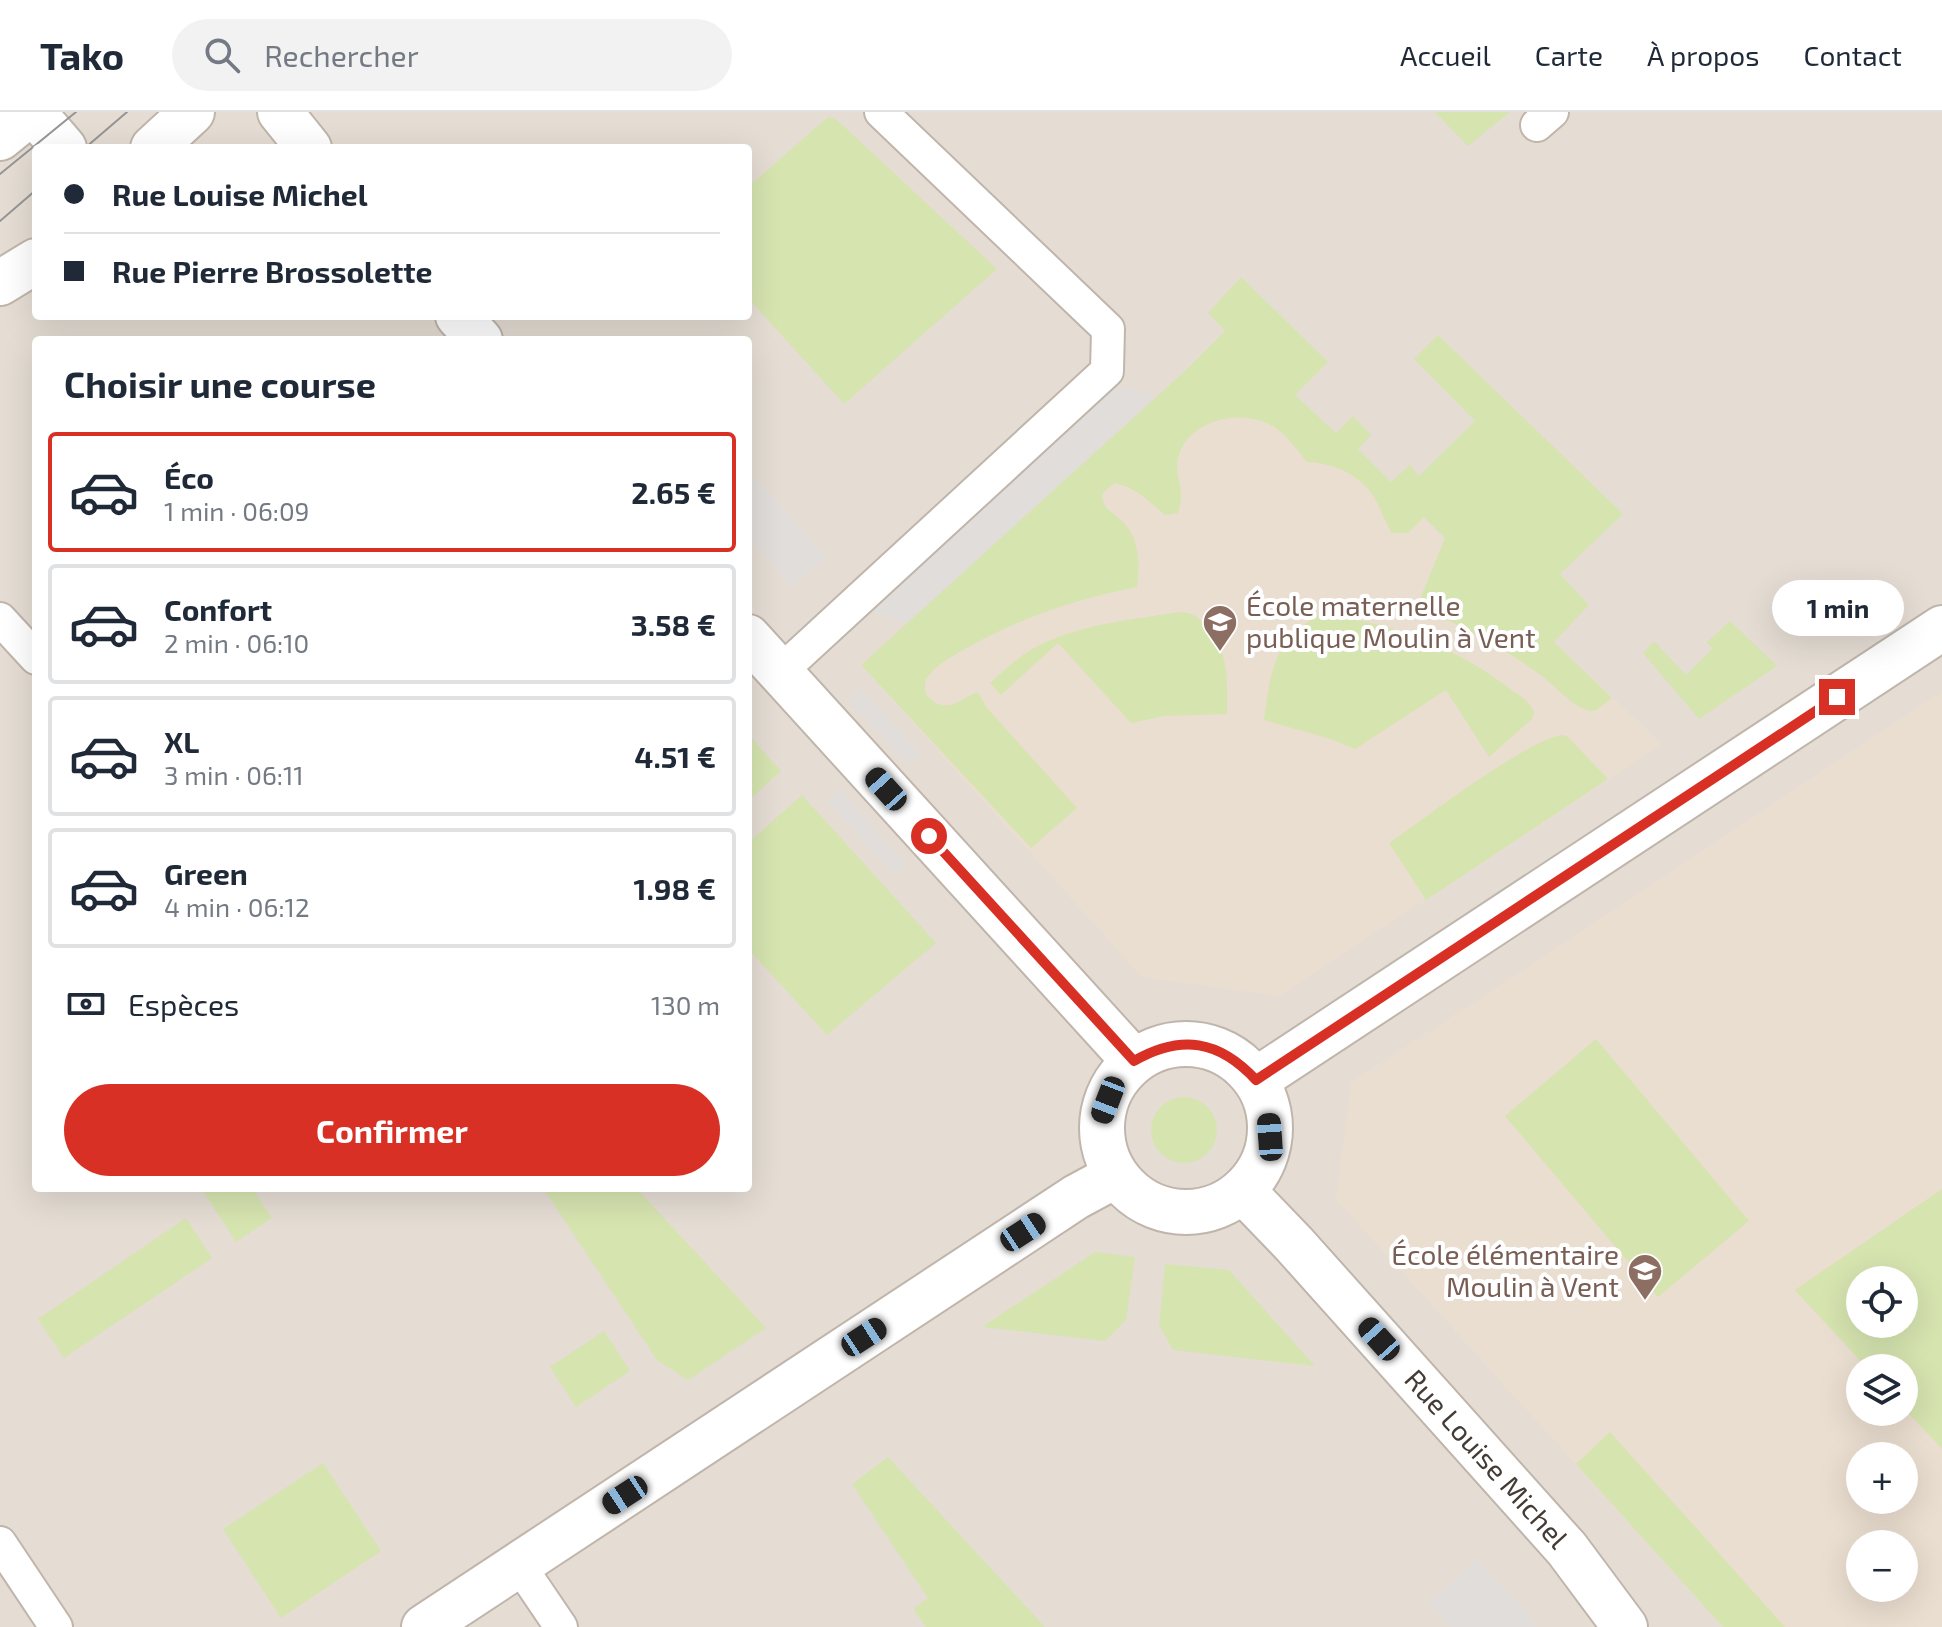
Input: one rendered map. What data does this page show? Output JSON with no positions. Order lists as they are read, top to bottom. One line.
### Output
{"streets":{"street":["Rue Louise Michel"]},"places":{"school or university":["École maternelle publique Moulin à Vent","École élémentaire Moulin à Vent"]},"page":{"header":"Tako","search":"Rechercher","nav":["Accueil","Carte","À propos","Contact"],"banner":["Rue Louise Michel","Rue Pierre Brossolette"],"heading":"Choisir une course","list":[{"name":"Éco","note":"1 min · 06:09","value":"2.65 €"},{"name":"Confort","note":"2 min · 06:10","value":"3.58 €"},{"name":"XL","note":"3 min · 06:11","value":"4.51 €"},{"name":"Green","note":"4 min · 06:12","value":"1.98 €"}],"bubble":"1 min","pay":["Espèces","130 m"],"buttons":"Confirmer","map_buttons":["+","−"]}}
